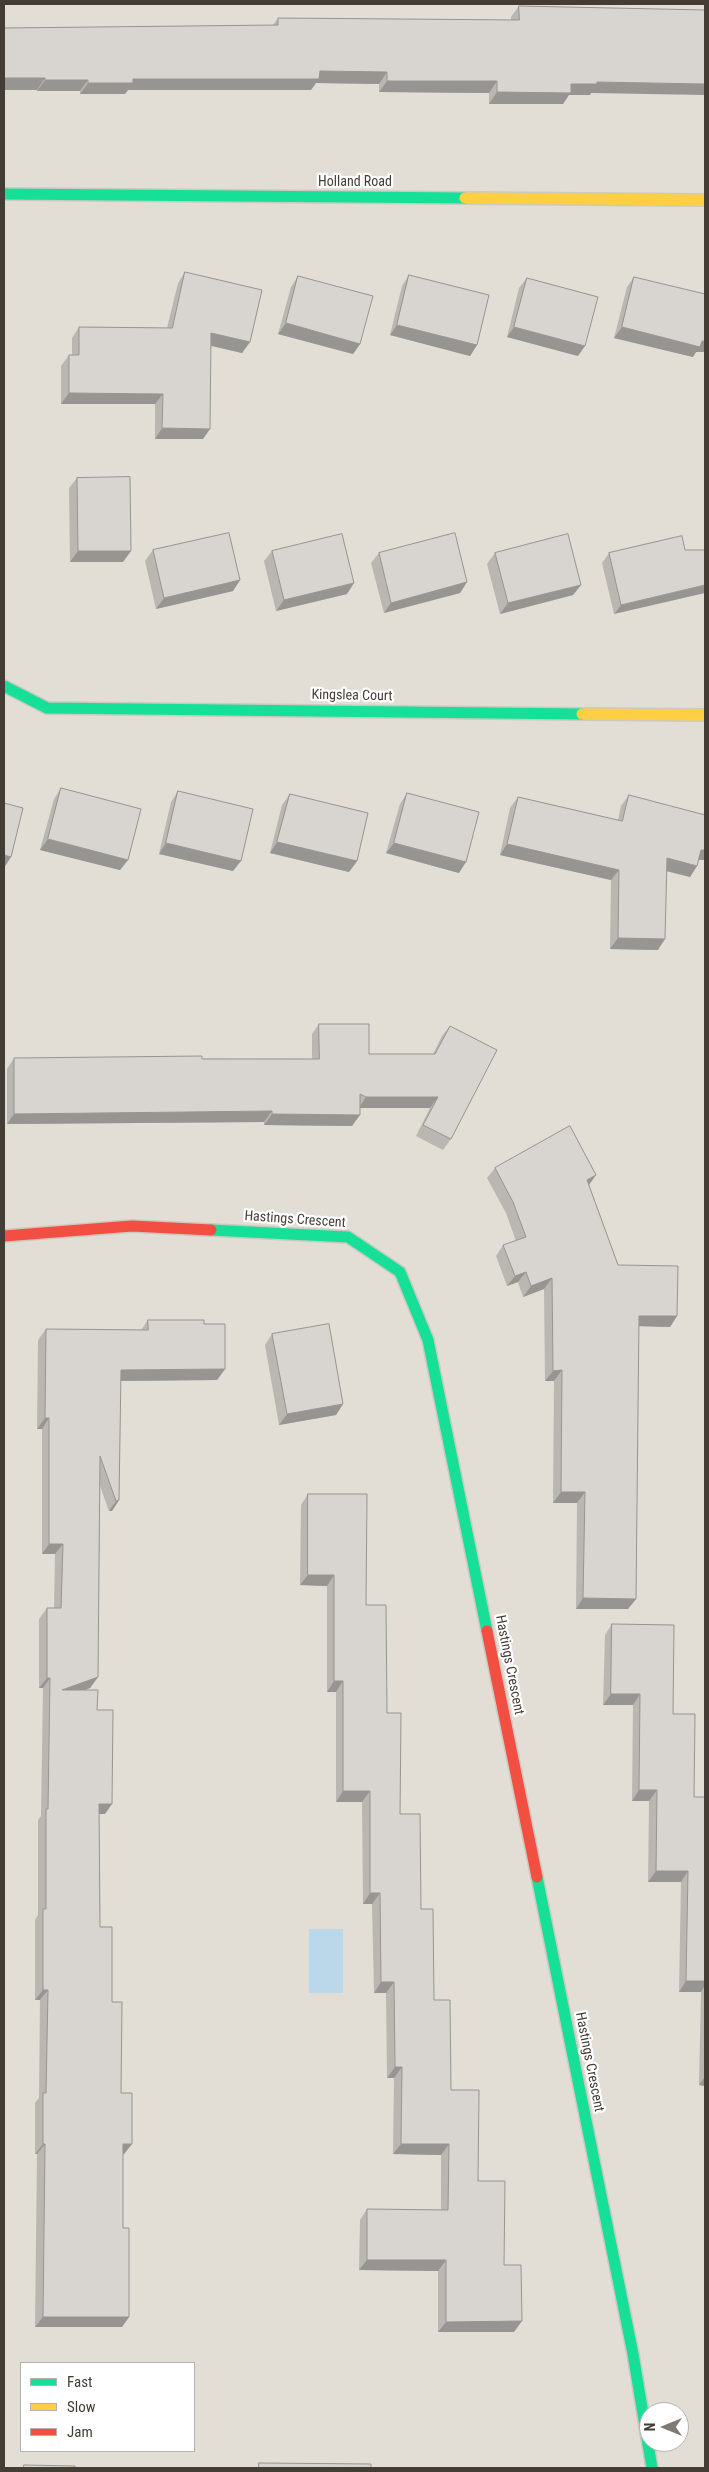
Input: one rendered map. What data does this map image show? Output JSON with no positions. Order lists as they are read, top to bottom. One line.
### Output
{"streets":{"street":["Holland Road","Kingslea Court","Hastings Crescent"]},"legend":["Fast","Slow","Jam"],"north":"left"}
